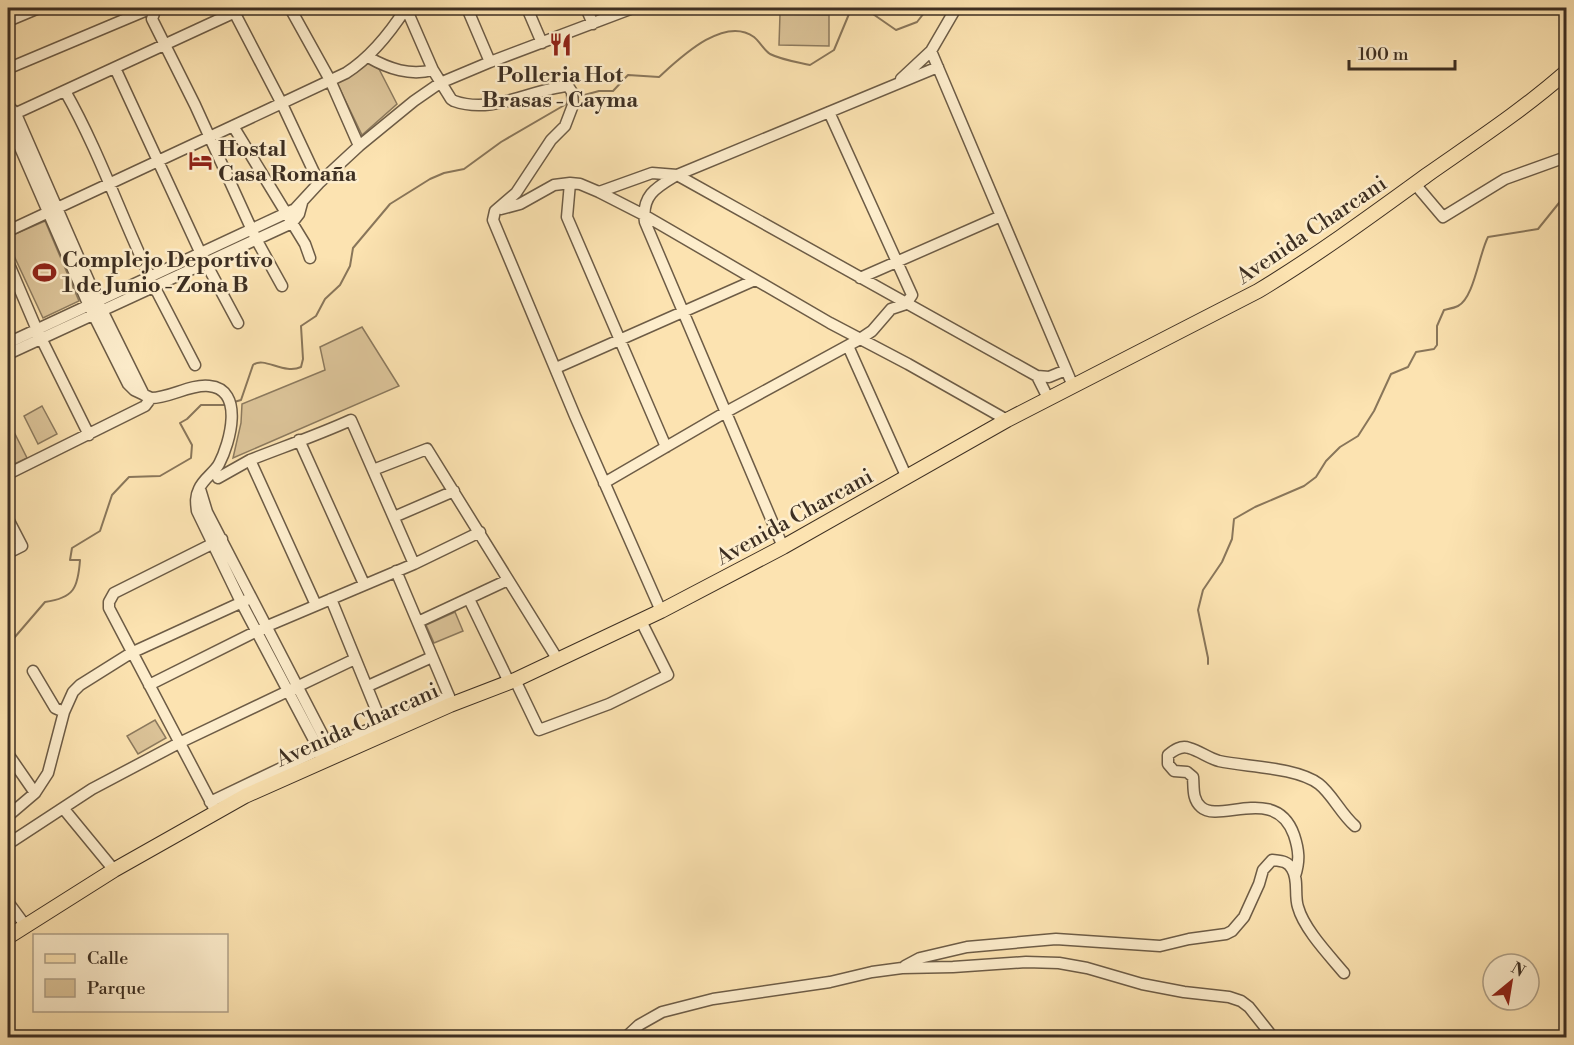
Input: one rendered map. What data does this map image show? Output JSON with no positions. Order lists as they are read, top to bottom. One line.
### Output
{"streets":{"main road":["Avenida Charcani"]},"places":{"restaurant":["Polleria Hot Brasas - Cayma"],"hotel":["Hostal Casa Romaña"],"sports":["Complejo Deportivo 1 de Junio - Zona B"]},"legend":["Calle","Parque"],"scale_bar":"100 m","north":"top right"}
